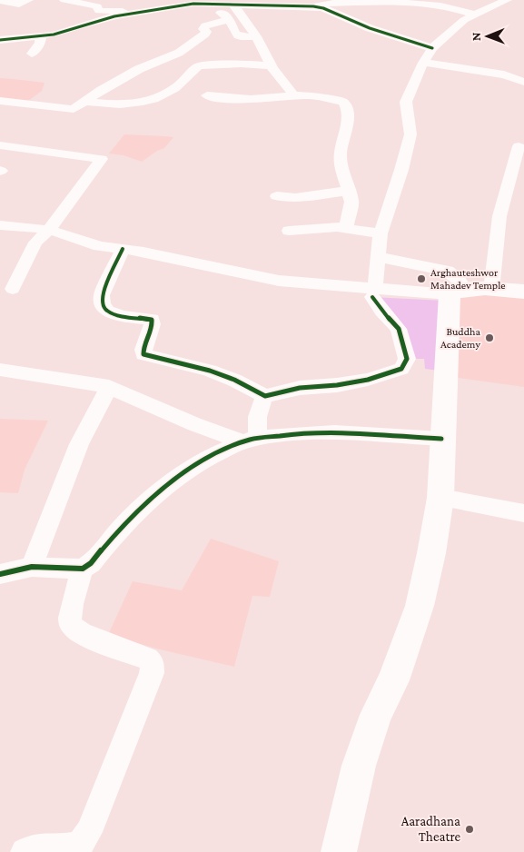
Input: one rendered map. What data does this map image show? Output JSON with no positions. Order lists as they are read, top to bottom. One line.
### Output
{"places":["Arghauteshwor Mahadev Temple","Buddha Academy","Aaradhana Theatre"],"north":"left"}
